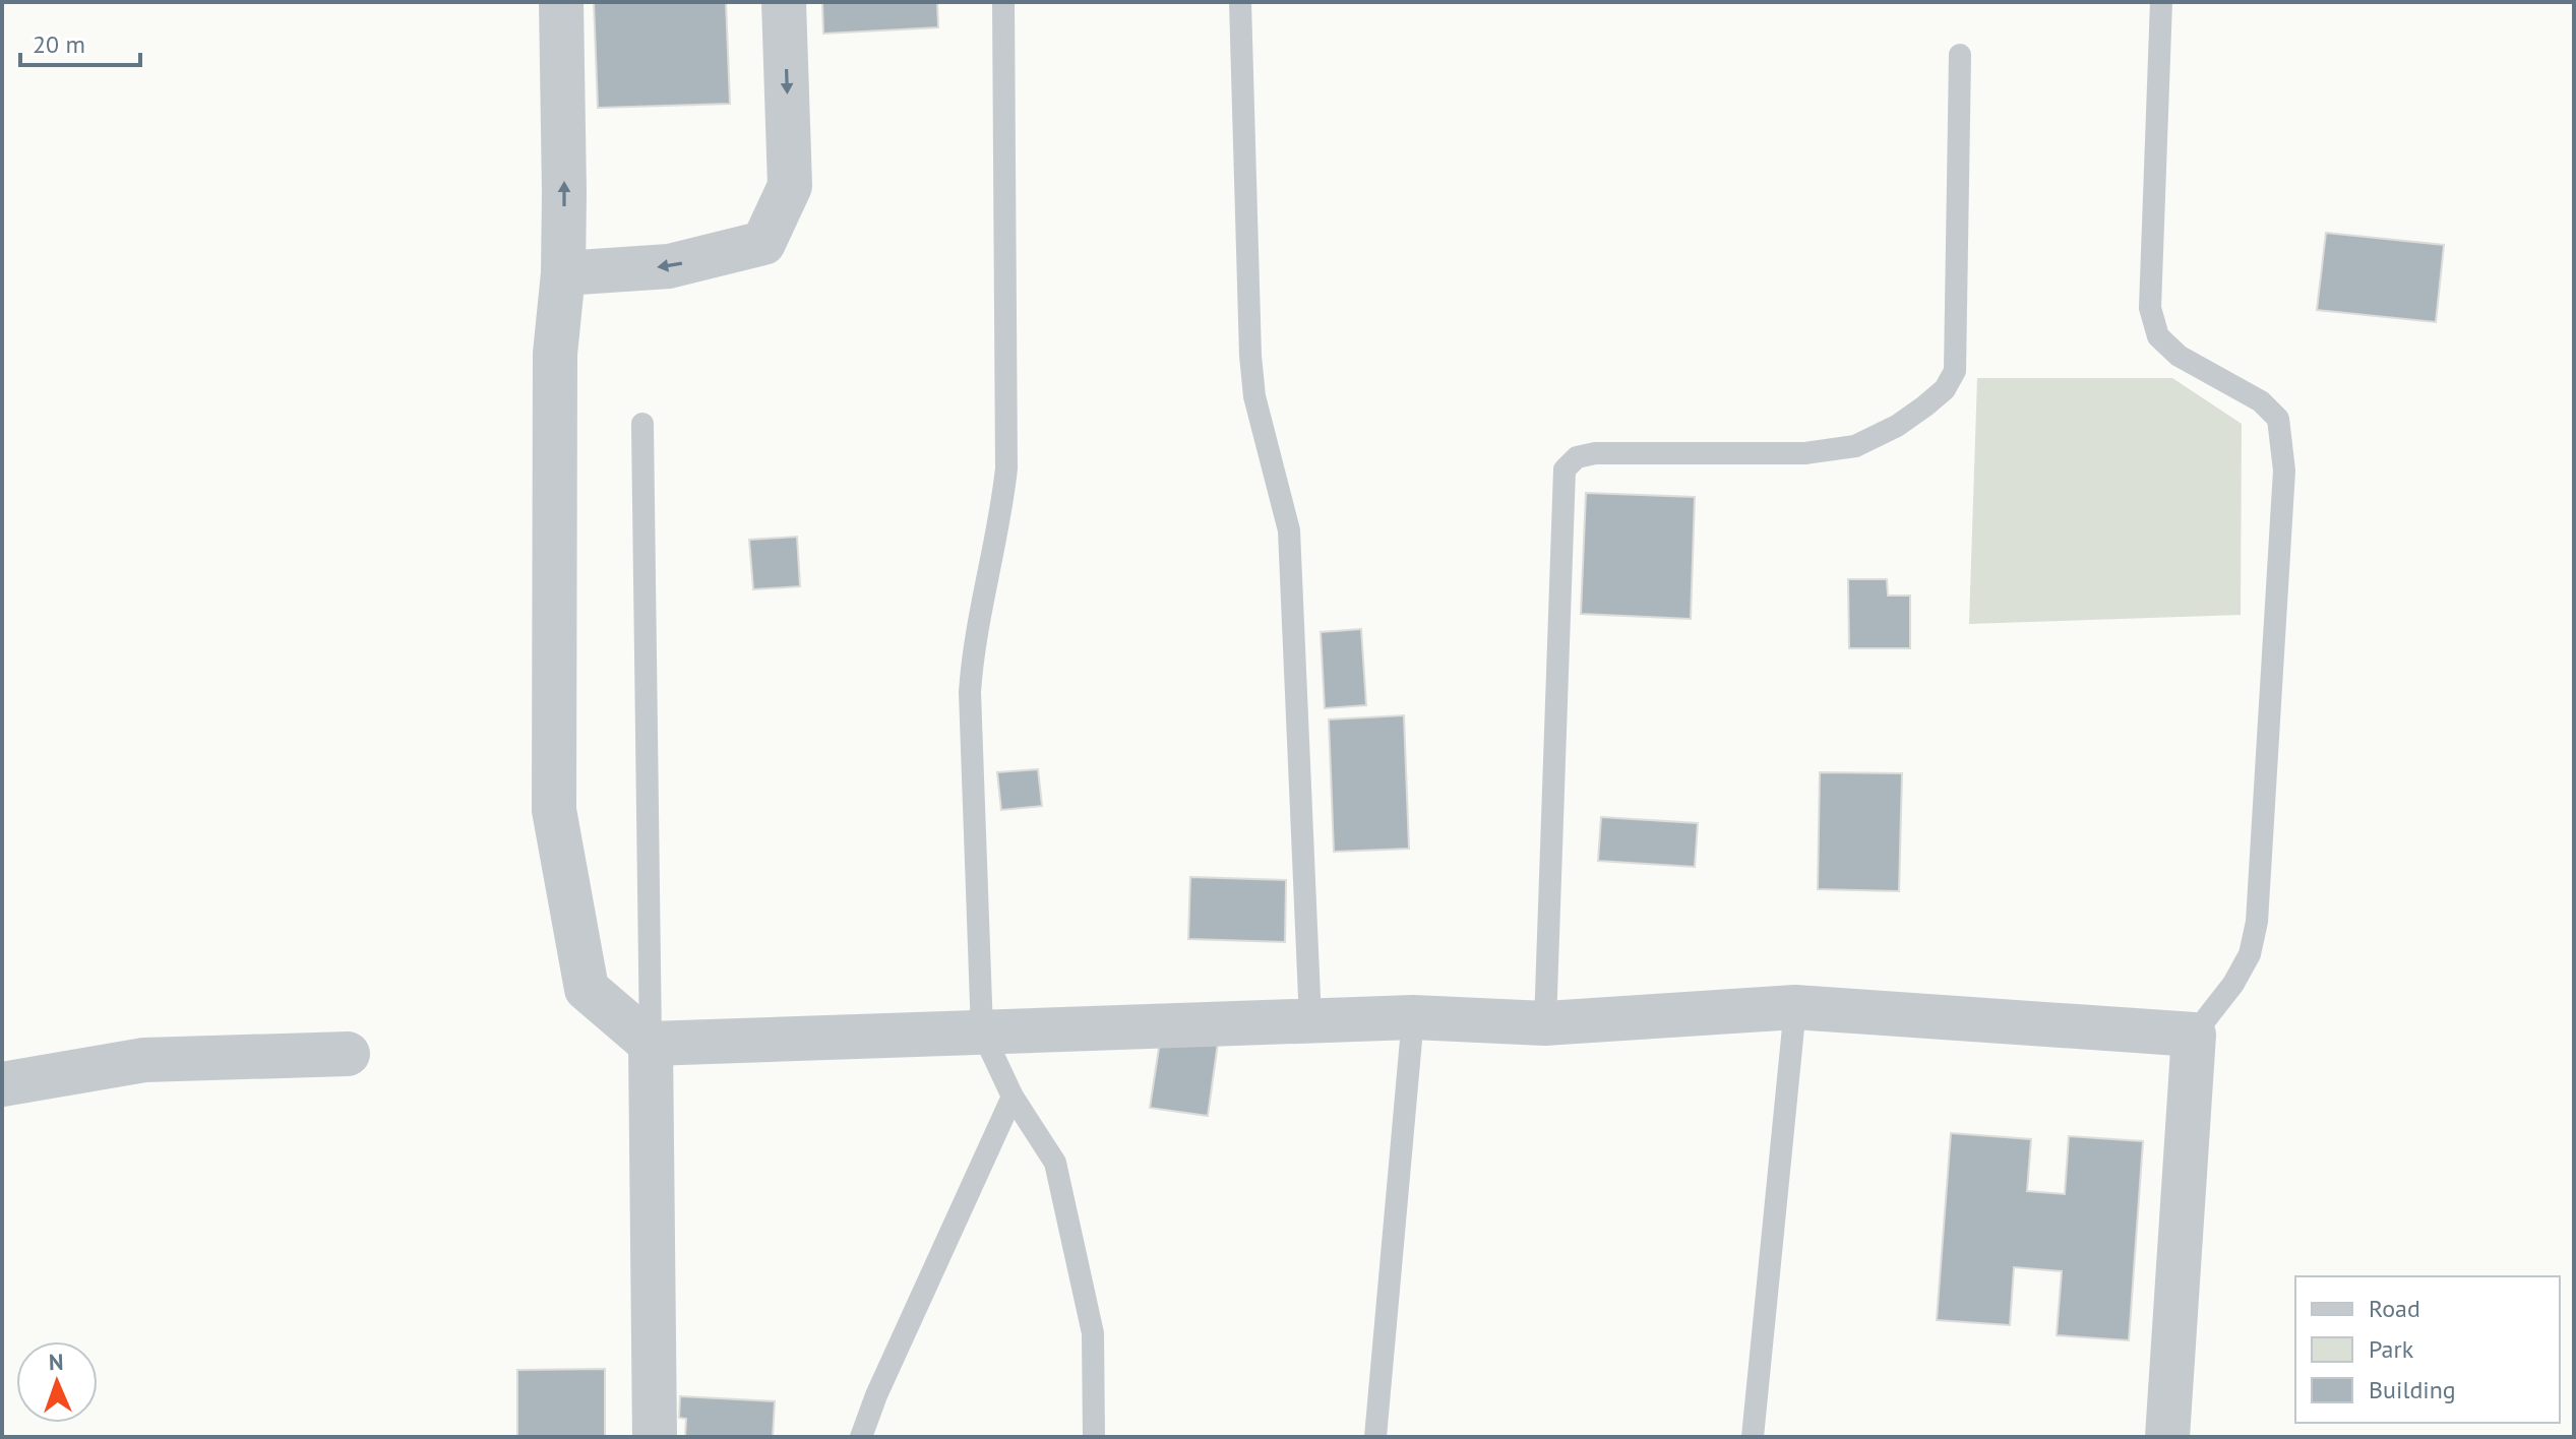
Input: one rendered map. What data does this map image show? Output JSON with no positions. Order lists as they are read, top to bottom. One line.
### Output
{"legend":["Road","Park","Building"],"scale_bar":"20 m","north":"top"}
